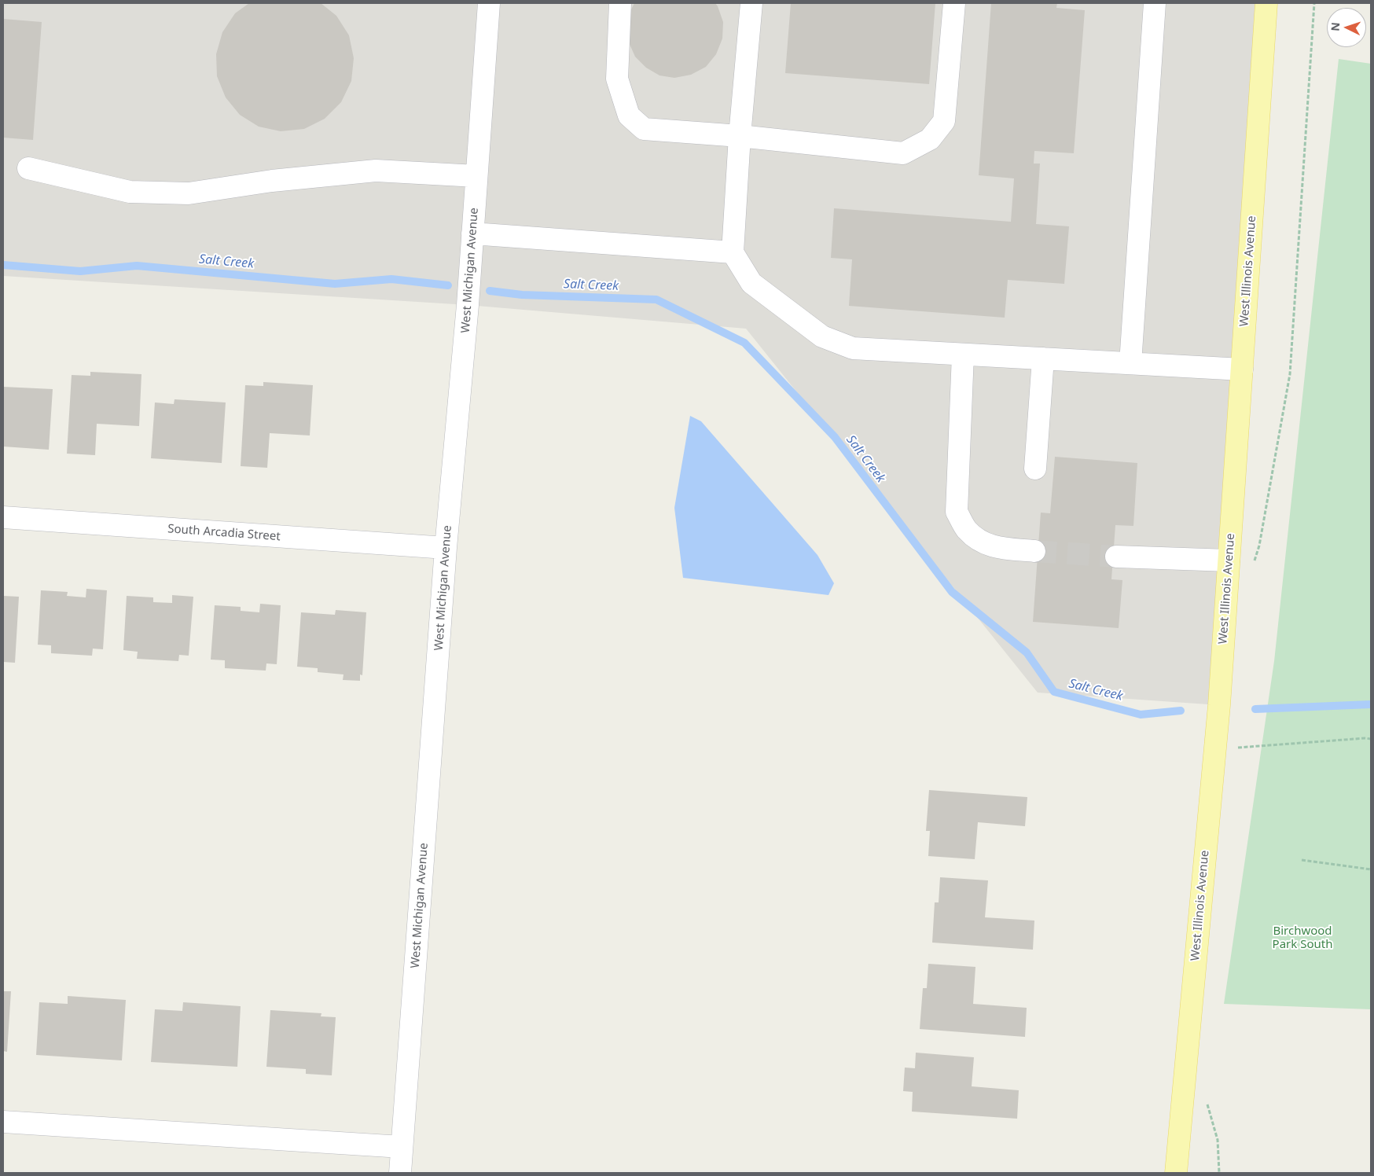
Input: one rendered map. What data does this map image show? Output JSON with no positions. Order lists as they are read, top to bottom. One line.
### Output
{"streets":{"main road":["West Illinois Avenue"],"street":["West Michigan Avenue","South Arcadia Street"]},"crossings":[["West Michigan Avenue","South Arcadia Street"]],"water":["Salt Creek"],"parks":["Birchwood Park South"],"north":"left"}
